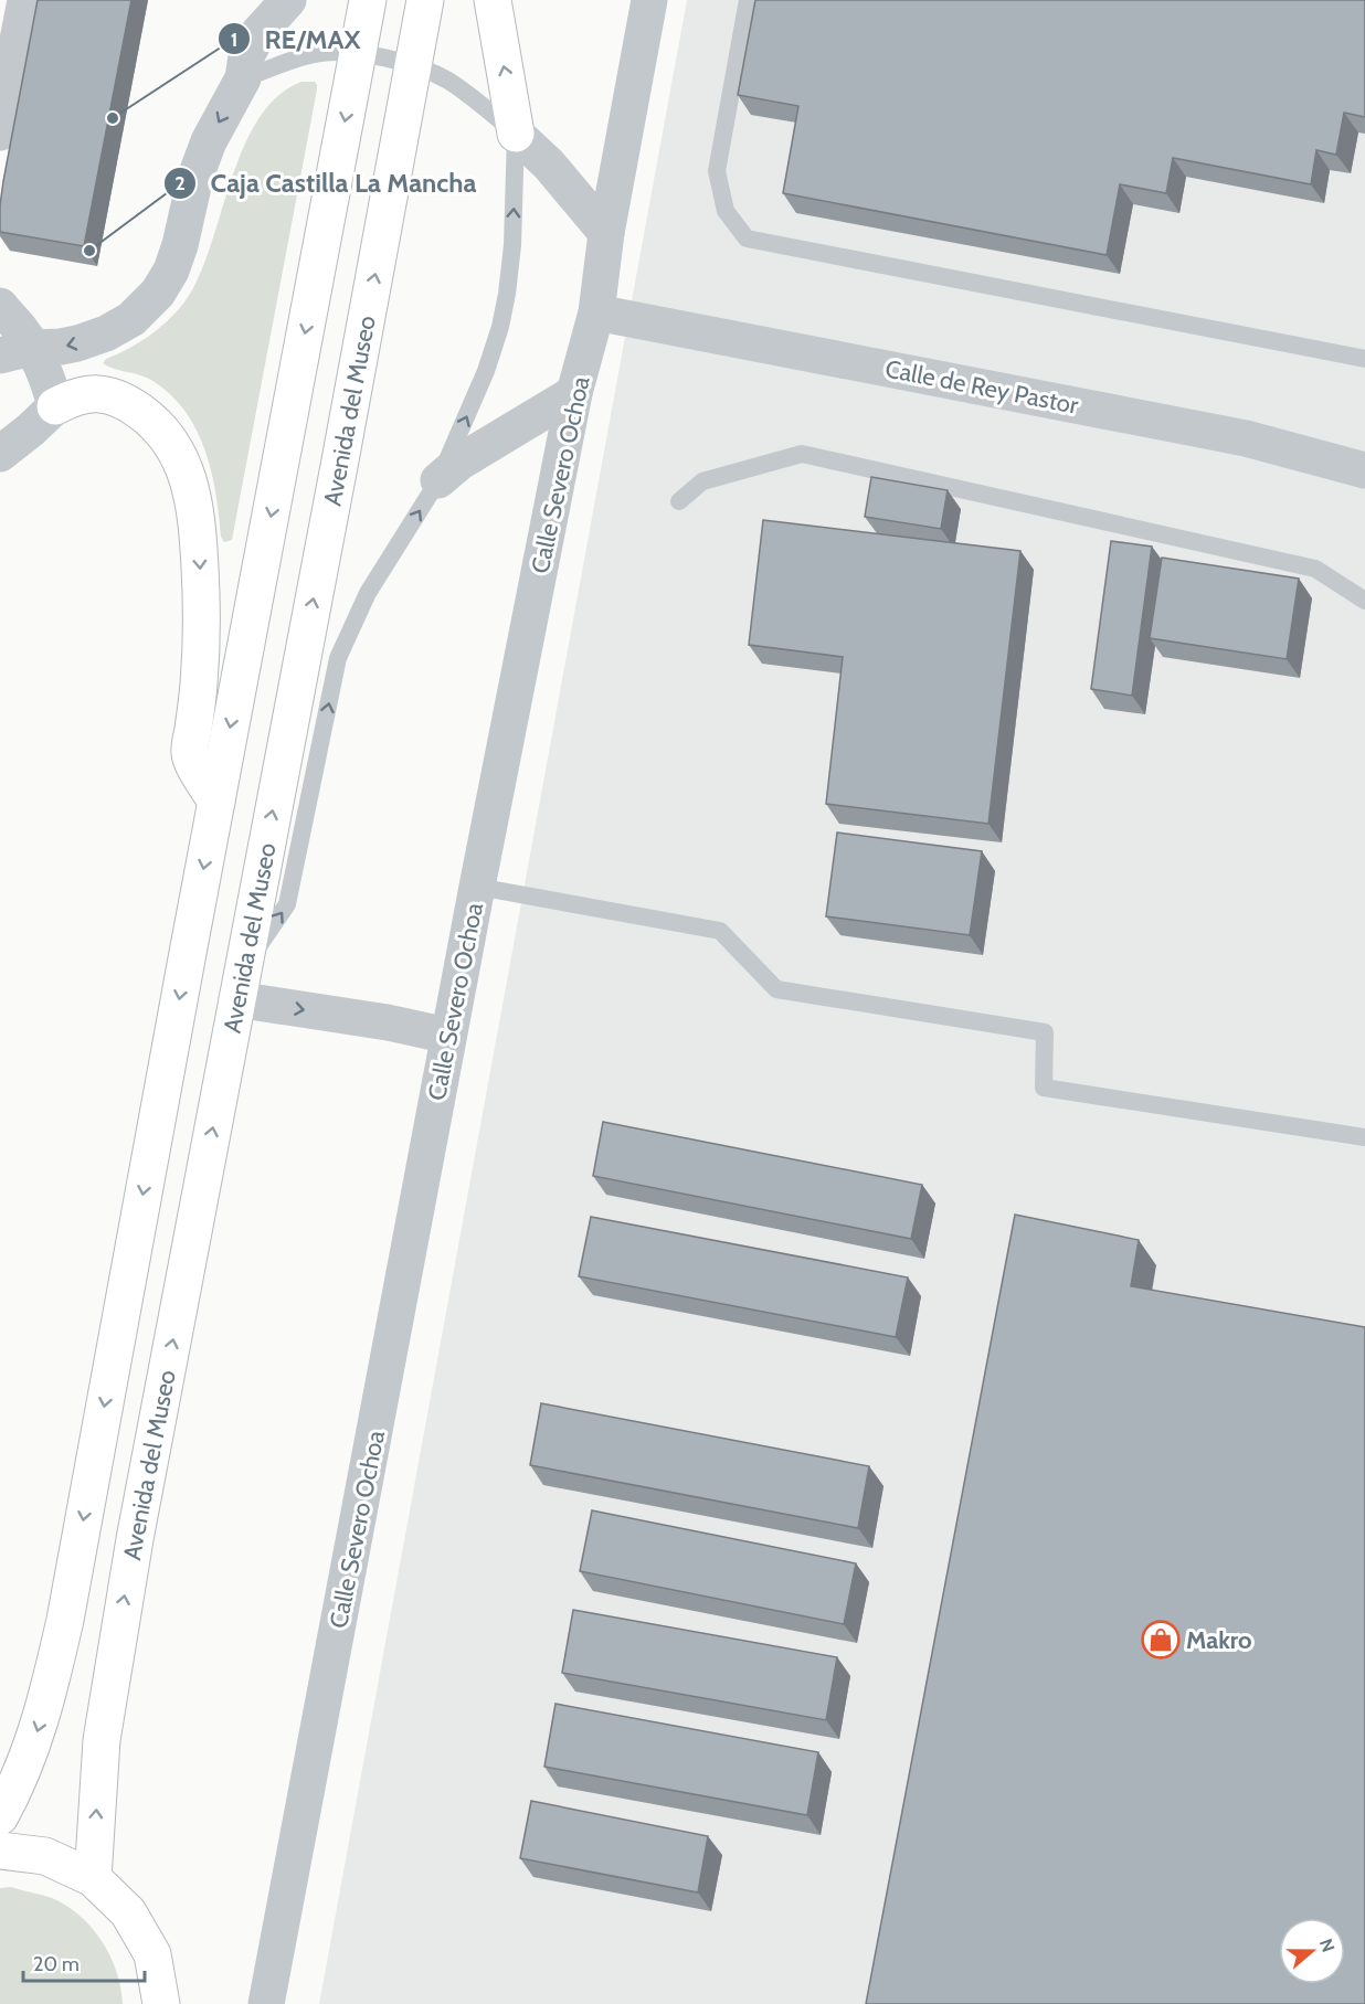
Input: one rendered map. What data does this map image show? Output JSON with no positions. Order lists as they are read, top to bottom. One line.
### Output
{"streets":{"highway":["Avenida del Museo"],"street":["Calle de Rey Pastor","Calle Severo Ochoa"]},"crossings":[["Calle de Rey Pastor","Calle Severo Ochoa"]],"places":{"other":["RE/MAX","Caja Castilla La Mancha"],"shop":["Makro"]},"scale_bar":"20 m","north":"right"}
